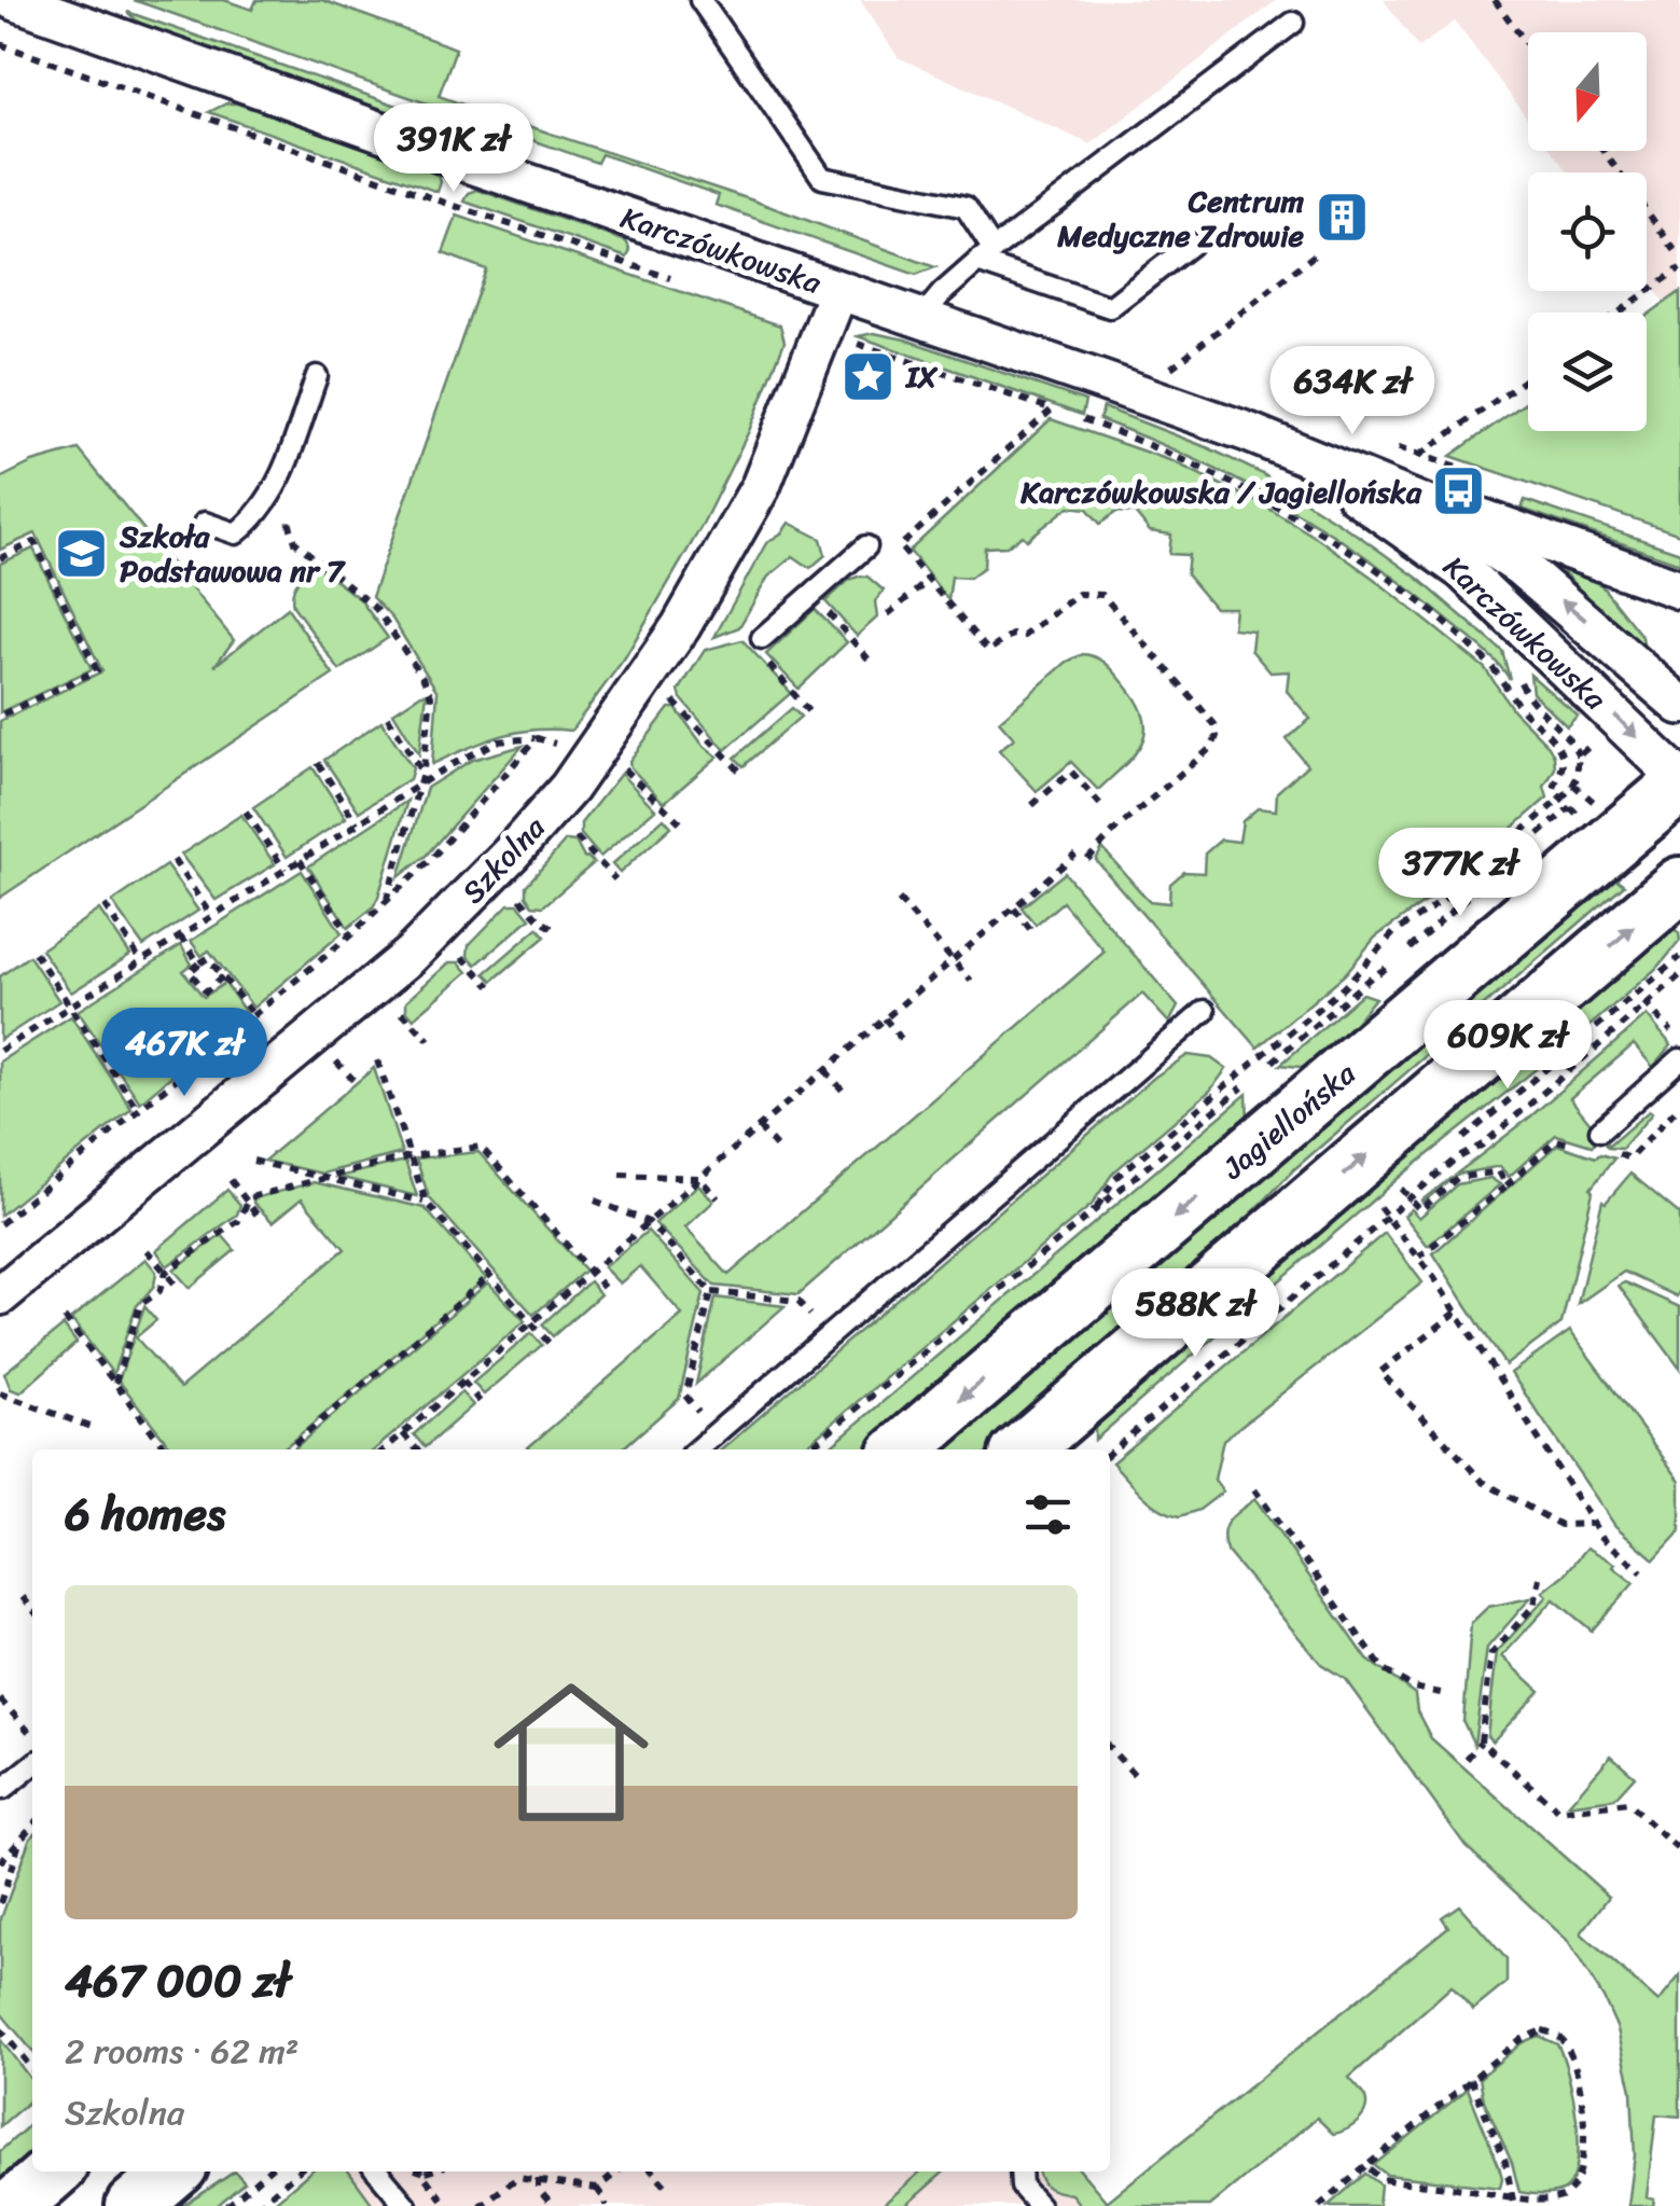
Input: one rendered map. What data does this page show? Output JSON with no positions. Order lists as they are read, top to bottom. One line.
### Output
{"streets":{"street":["Karczówkowska","Szkolna","Jagiellońska"]},"crossings":[["Karczówkowska","Szkolna"],["Karczówkowska","Jagiellońska"]],"places":{"building":["Centrum Medyczne Zdrowie"],"place":["IX"],"bus stop":["Karczówkowska / Jagiellońska"],"school or university":["Szkoła Podstawowa nr 7"]},"north":"bottom","page":{"price":["391K zł","634K zł","377K zł","609K zł","467K zł","588K zł"],"heading":"6 homes","list":[{"name":"467 000 zł","note":"2 rooms · 62 m² · Szkolna"}]}}
